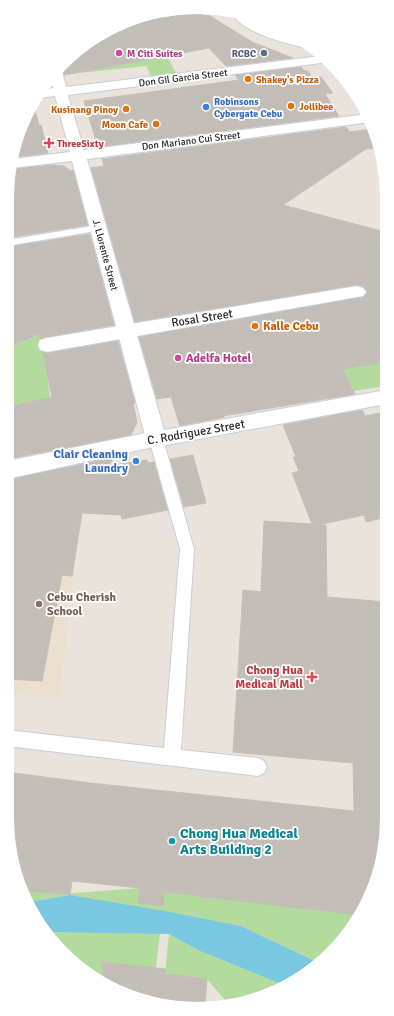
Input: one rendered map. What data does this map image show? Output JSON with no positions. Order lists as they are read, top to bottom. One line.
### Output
{"streets":{"street":["Don Gil Garcia Street","Don Mariano Cui Street","J. Llorente Street","Rosal Street","C. Rodriguez Street"]},"crossings":[["Don Gil Garcia Street","J. Llorente Street"],["Don Mariano Cui Street","J. Llorente Street"],["J. Llorente Street","Rosal Street"],["J. Llorente Street","C. Rodriguez Street"]],"places":{"other":["M Citi Suites","RCBC","Shakey's Pizza","Jollibee","Robinsons Cybergate Cebu","Kusinang Pinoy","Moon Cafe","Kalle Cebu","Adelfa Hotel","Clair Cleaning Laundry","Cebu Cherish School","Chong Hua Medical Arts Building 2"],"health":["ThreeSixty","Chong Hua Medical Mall"]}}
